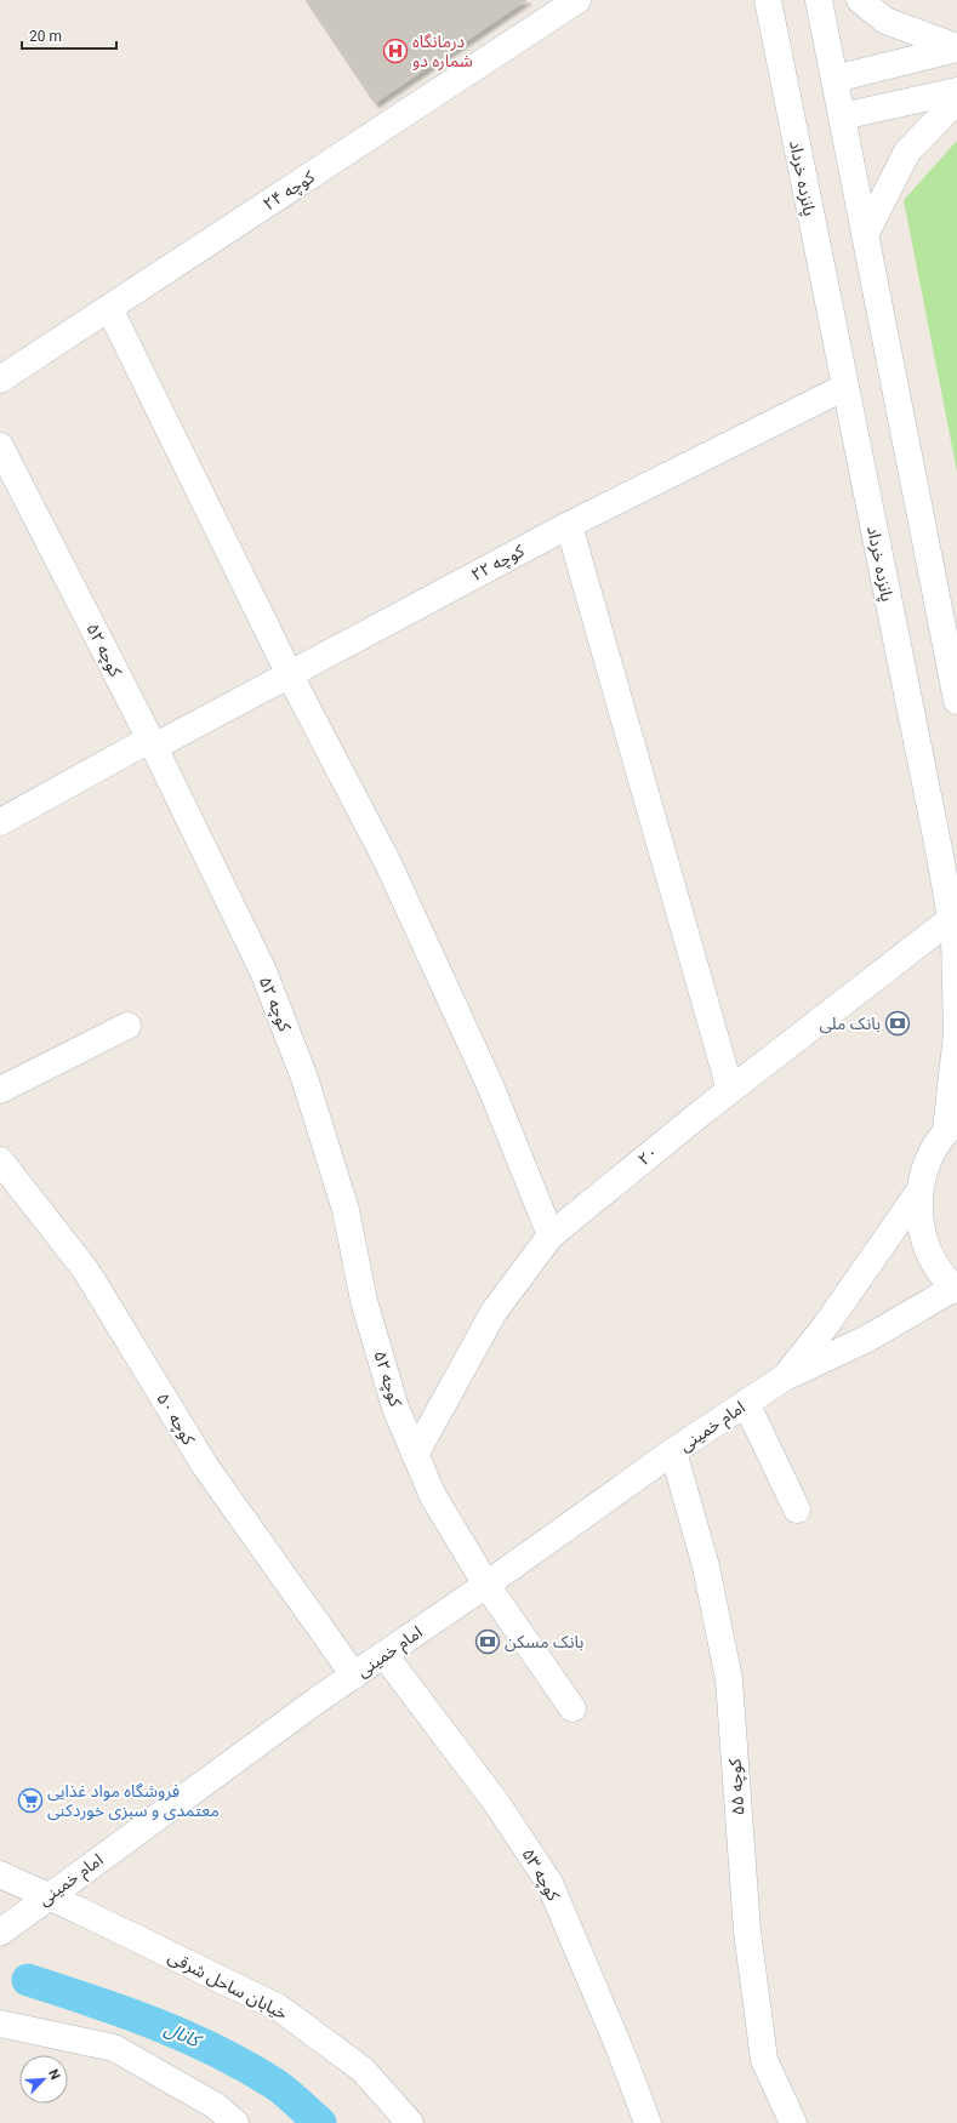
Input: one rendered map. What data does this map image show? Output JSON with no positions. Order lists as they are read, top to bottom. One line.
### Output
{"streets":{"street":["پانزده خرداد","کوچه ۲۴","کوچه ۲۲","کوچه ۵۲","۲۰","کوچه ۵۰","امام خمینی","کوچه ۵۵","کوچه ۵۳","خیابان ساحل شرقی"]},"crossings":[["پانزده خرداد","کوچه ۲۲"],["پانزده خرداد","۲۰"],["کوچه ۲۲","کوچه ۵۲"],["کوچه ۵۲","۲۰"],["کوچه ۵۲","امام خمینی"],["کوچه ۵۰","امام خمینی"],["امام خمینی","کوچه ۵۵"],["امام خمینی","کوچه ۵۳"],["امام خمینی","خیابان ساحل شرقی"]],"water":["کانال"],"places":{"hospital":["درمانگاه شماره دو"],"bank":["بانک ملی","بانک مسکن"],"supermarket":["فروشگاه مواد غذایی معتمدی و سبزی خوردکنی"]},"scale_bar":"20 m","north":"top right"}
